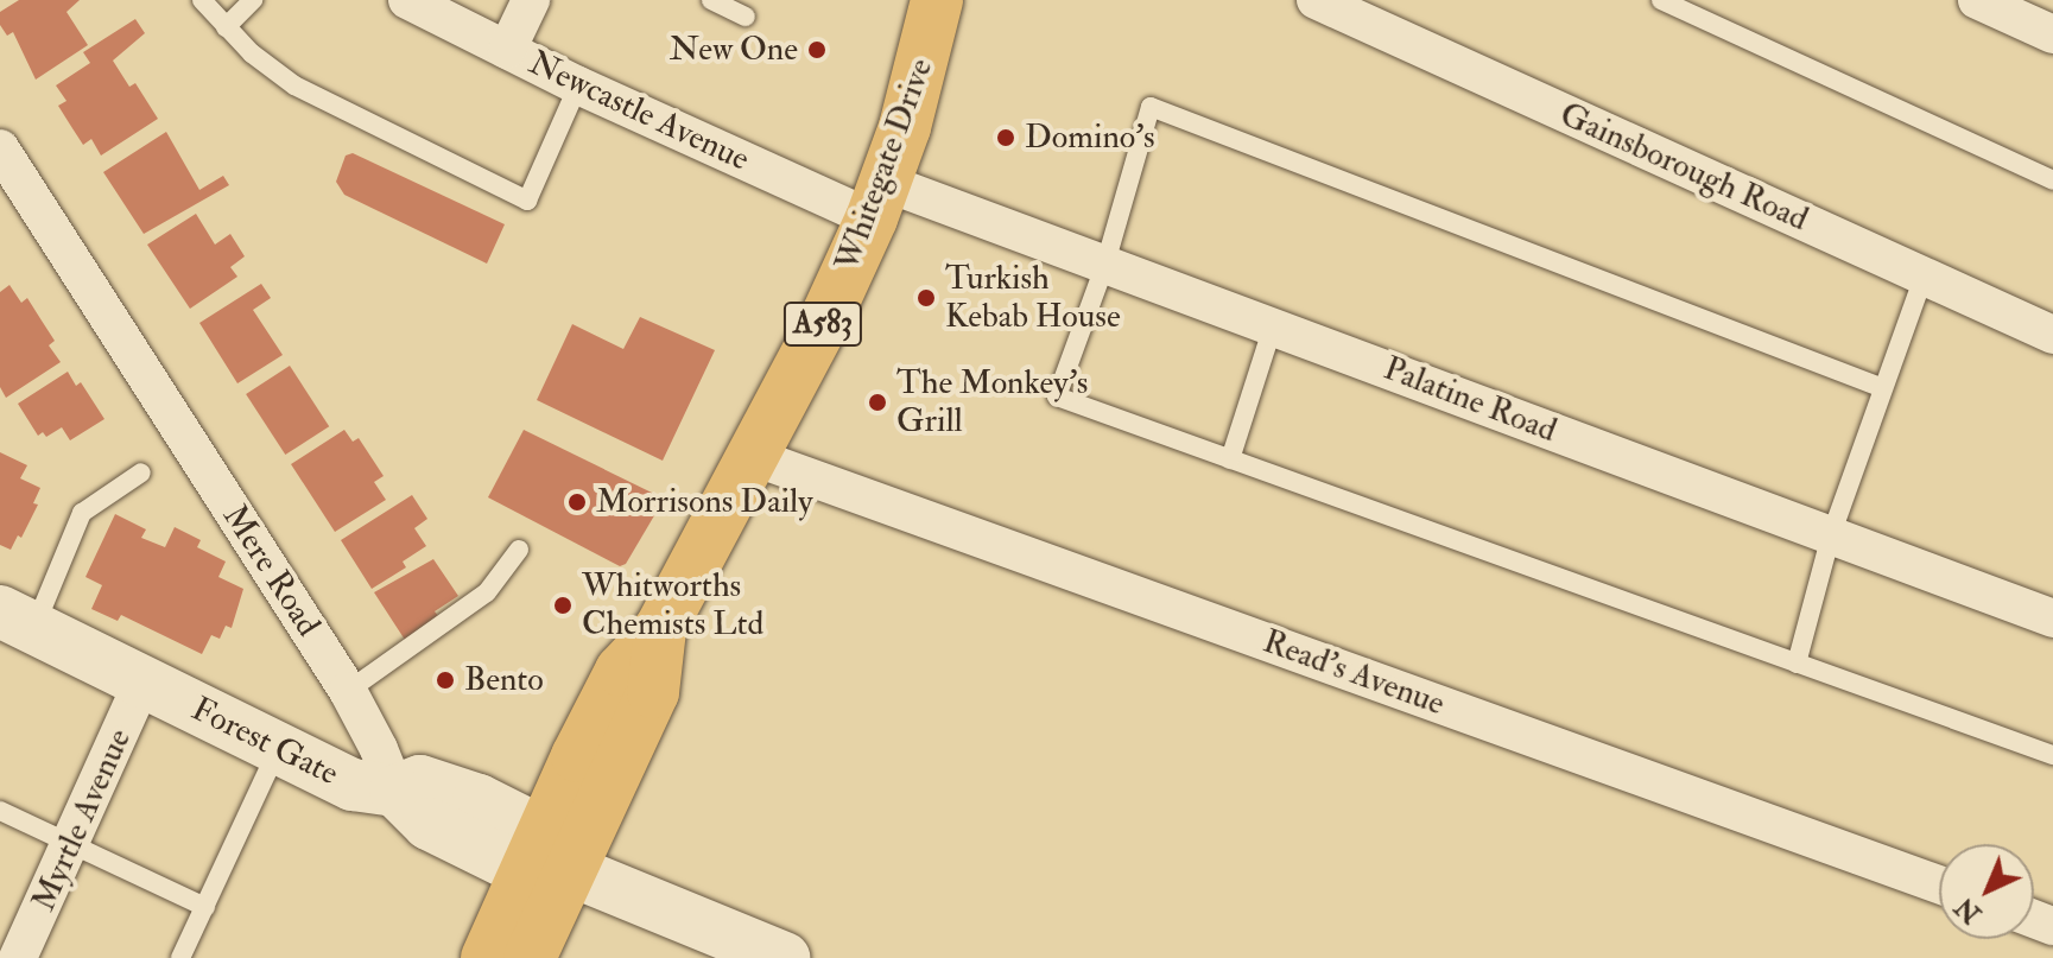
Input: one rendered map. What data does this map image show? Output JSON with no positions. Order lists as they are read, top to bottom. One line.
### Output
{"streets":{"main road":["Whitegate Drive","A583"],"street":["Newcastle Avenue","Gainsborough Road","Palatine Road","Mere Road","Read's Avenue","Forest Gate","Myrtle Avenue"]},"crossings":[["Newcastle Avenue","Whitegate Drive"],["Newcastle Avenue","Palatine Road"],["Whitegate Drive","Palatine Road"],["Whitegate Drive","Read's Avenue"],["Mere Road","Forest Gate"],["Forest Gate","Myrtle Avenue"]],"places":["New One","Domino's","Turkish Kebab House","The Monkey's Grill","Morrisons Daily","Whitworths Chemists Ltd","Bento"],"north":"bottom left"}
